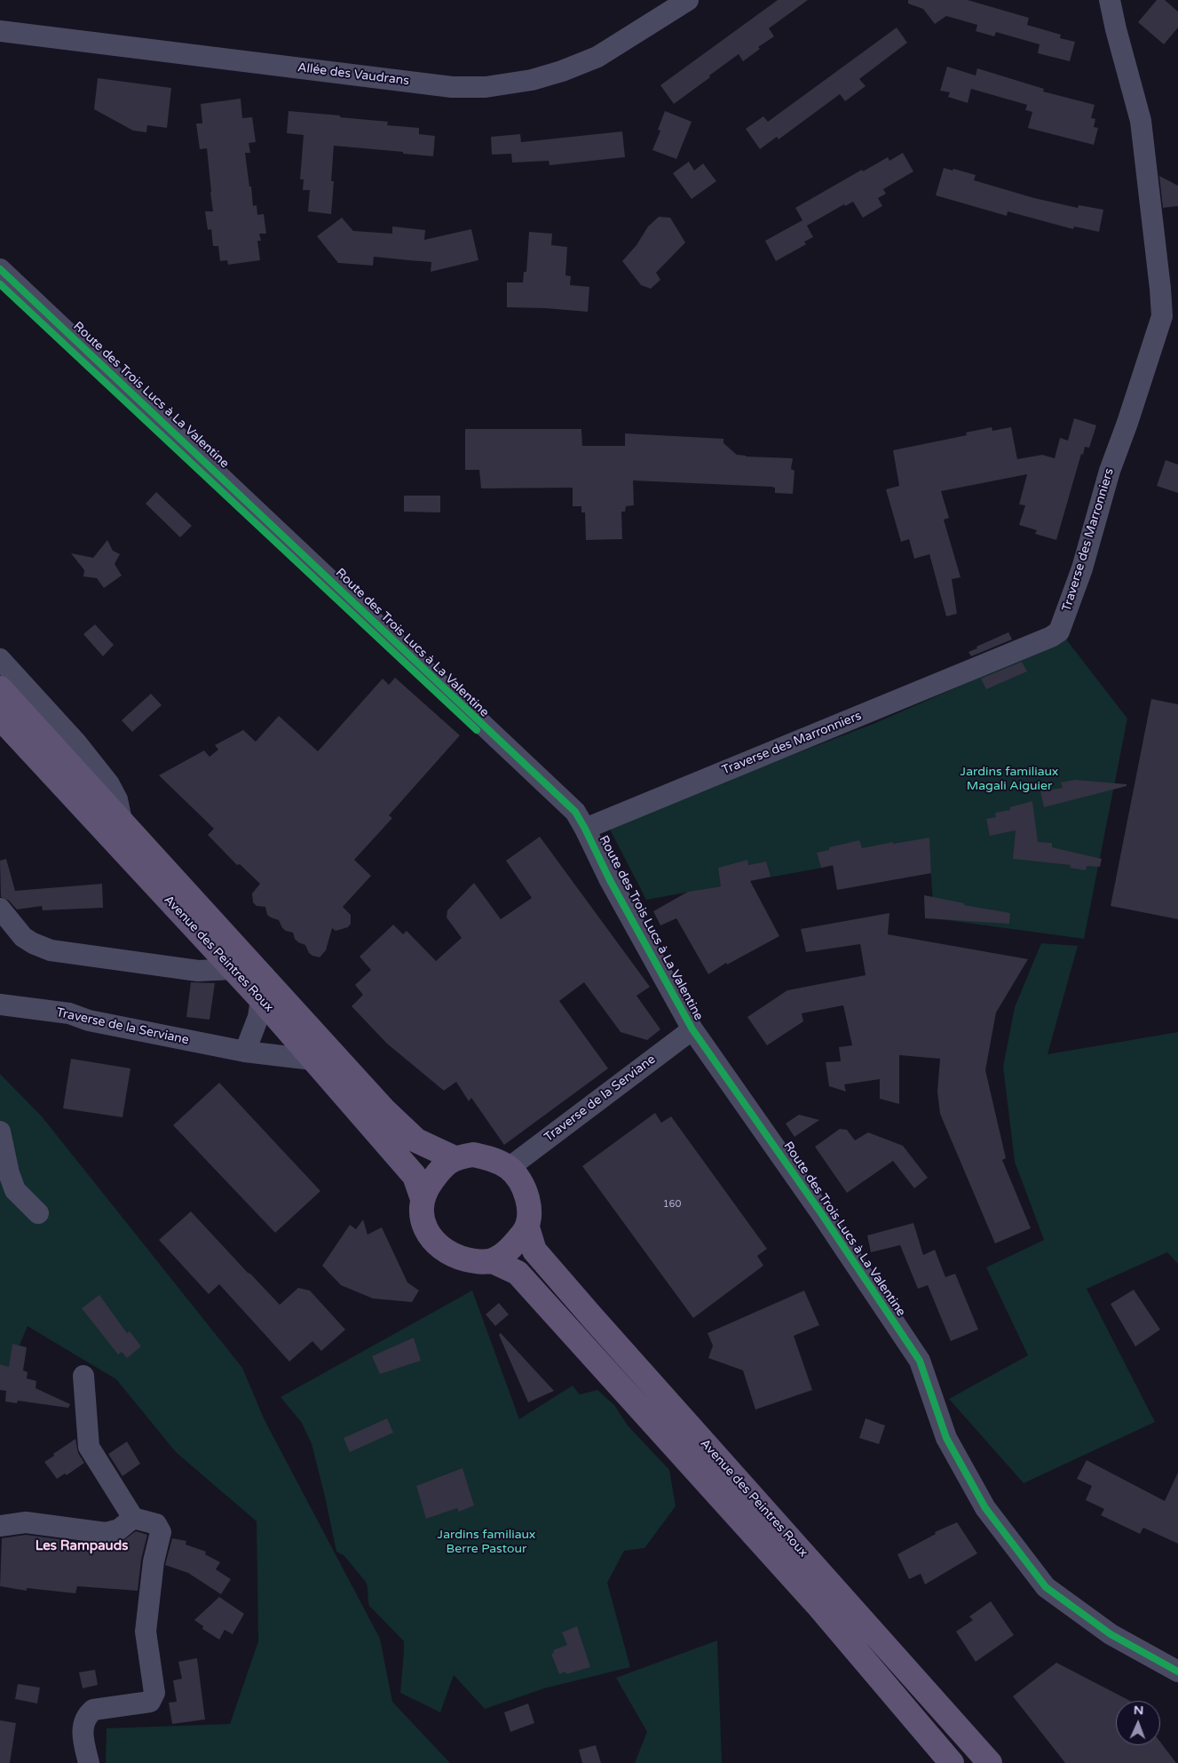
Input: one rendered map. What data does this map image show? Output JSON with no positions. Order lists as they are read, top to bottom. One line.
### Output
{"streets":{"main road":["Avenue des Peintres Roux"],"street":["Allée des Vaudrans","Route des Trois Lucs à La Valentine","Traverse des Marronniers","Traverse de la Serviane"]},"crossings":[["Route des Trois Lucs à La Valentine","Traverse des Marronniers"],["Route des Trois Lucs à La Valentine","Traverse de la Serviane"],["Avenue des Peintres Roux","Traverse de la Serviane"]],"districts":["Les Rampauds"],"parks":["Jardins familiaux Magali Aiguier","Jardins familiaux Berre Pastour"],"house_numbers":["160"],"north":"top"}
